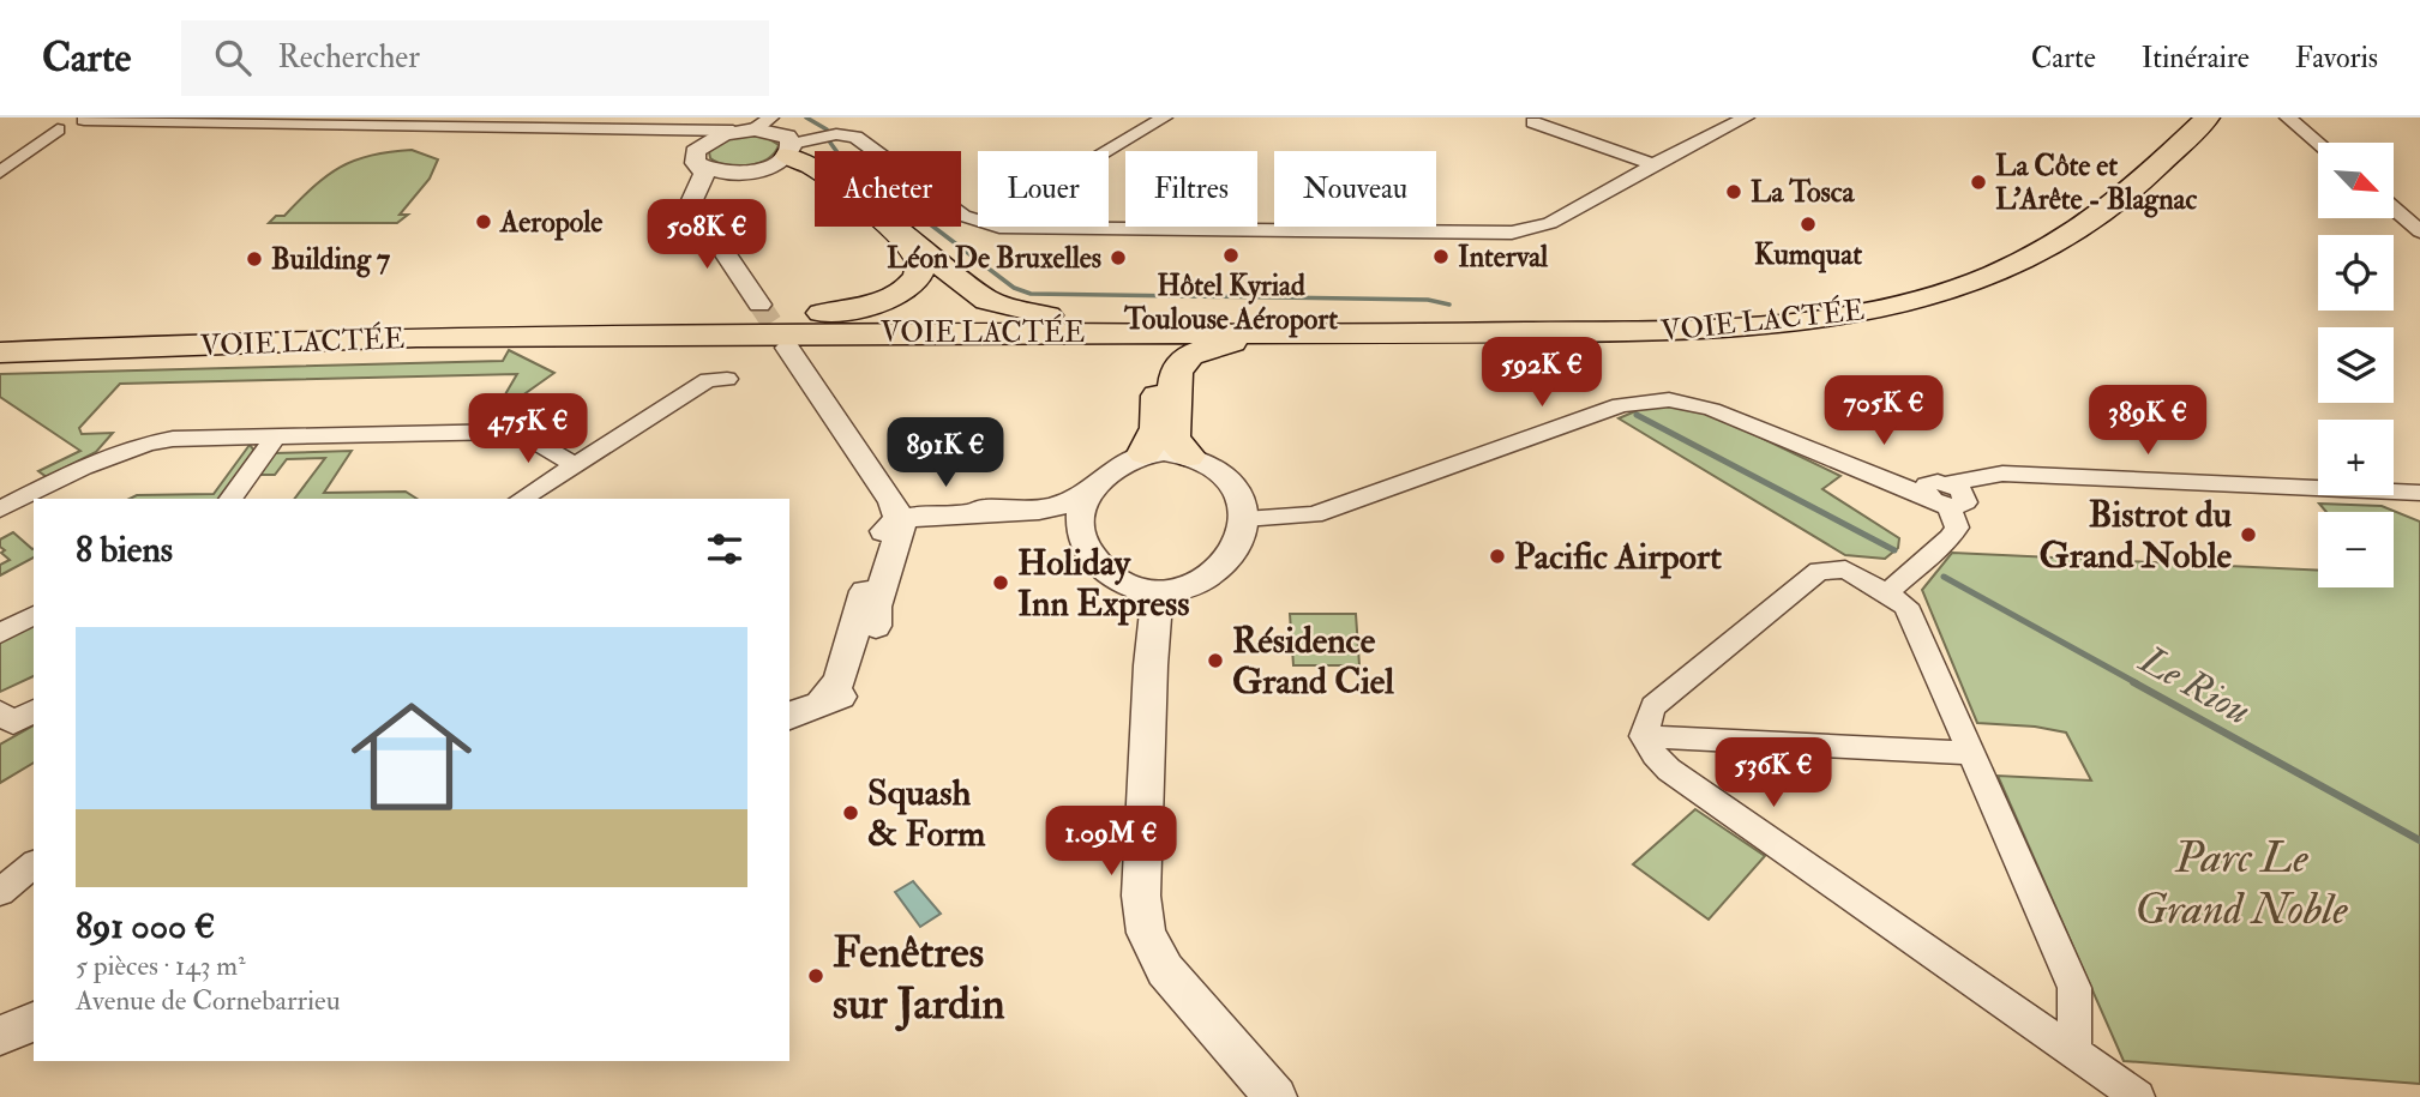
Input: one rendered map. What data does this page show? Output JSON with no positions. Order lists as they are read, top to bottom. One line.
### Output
{"streets":{"highway":["VOIE LACTÉE"]},"water":["Le Riou"],"parks":["Parc Le Grand Noble"],"places":["La Côte et L'Arête - Blagnac","La Tosca","Aeropole","Kumquat","Hôtel Kyriad Toulouse Aéroport","Interval","Léon De Bruxelles","Building 7","Bistrot du Grand Noble","Pacific Airport","Holiday Inn Express","Résidence Grand Ciel","Squash & Form","Fenêtres sur Jardin"],"north":"bottom right","page":{"header":"Carte","search":"Rechercher","nav":["Carte","Itinéraire","Favoris"],"map_buttons":["+","−"],"chip":["Acheter","Louer","Filtres","Nouveau"],"price":["508K €","592K €","705K €","389K €","475K €","891K €","536K €","1.09M €"],"heading":"8 biens","list":[{"name":"891 000 €","note":"5 pièces · 143 m² · Avenue de Cornebarrieu"}]}}
